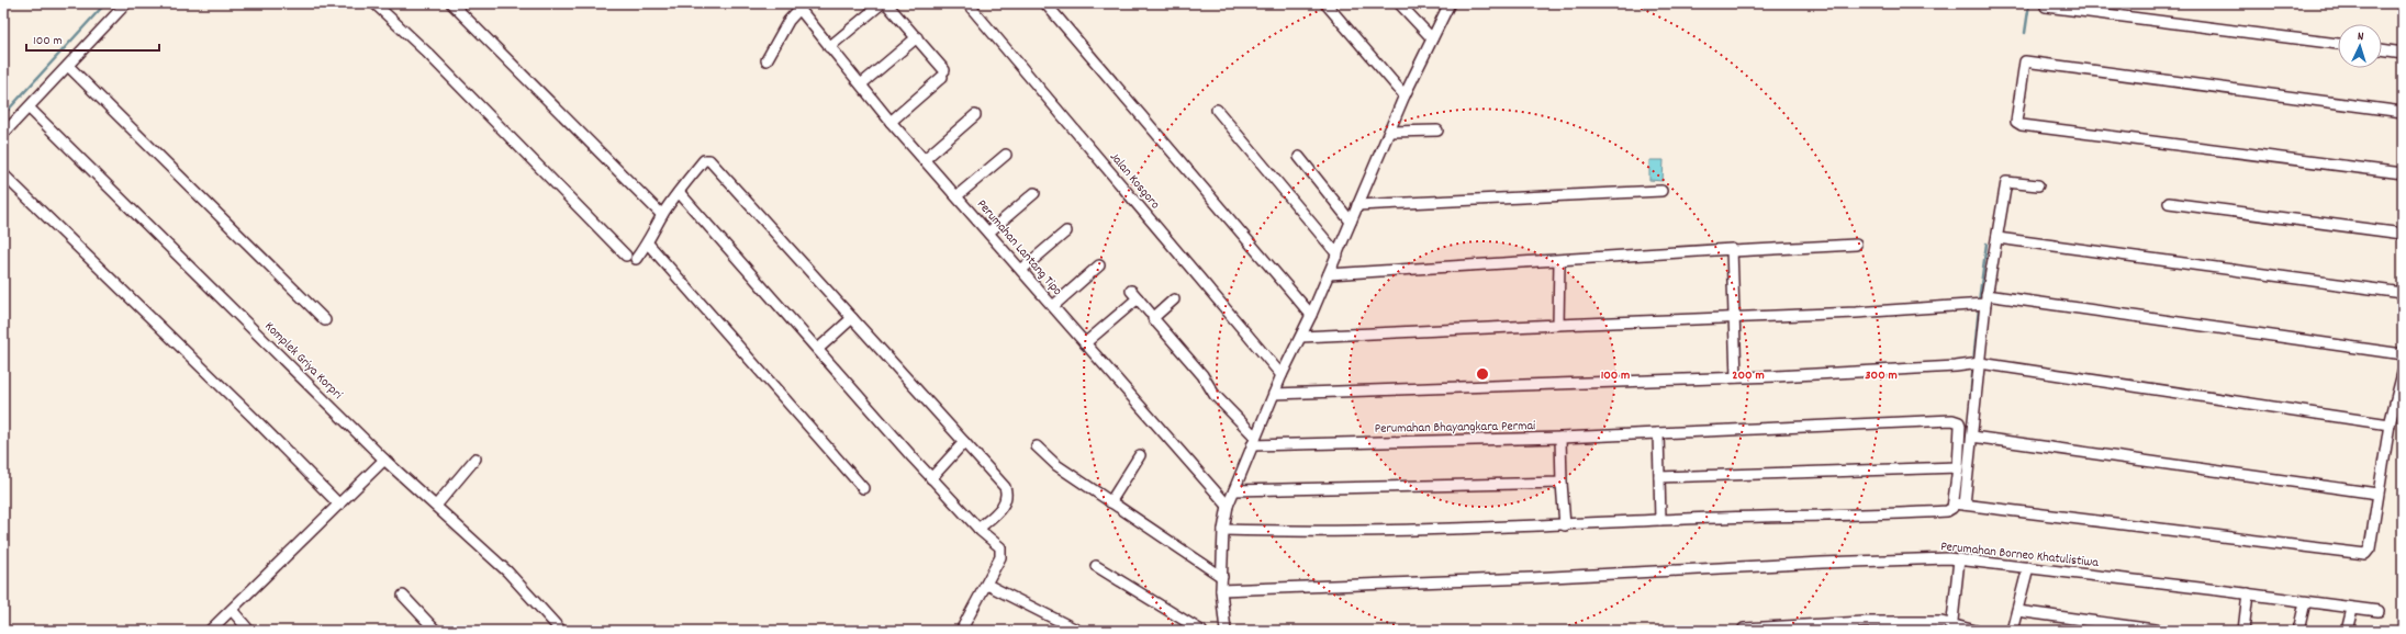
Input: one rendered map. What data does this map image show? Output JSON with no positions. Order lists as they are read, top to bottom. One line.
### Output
{"streets":{"street":["Jalan Kosgoro","Perumahan Lantang Tipo","Komplek Griya Korpri","Perumahan Bhayangkara Permai","Perumahan Borneo Khatulistiwa"]},"scale_bar":"100 m","north":"top","rings":["100 m","200 m","300 m"]}
